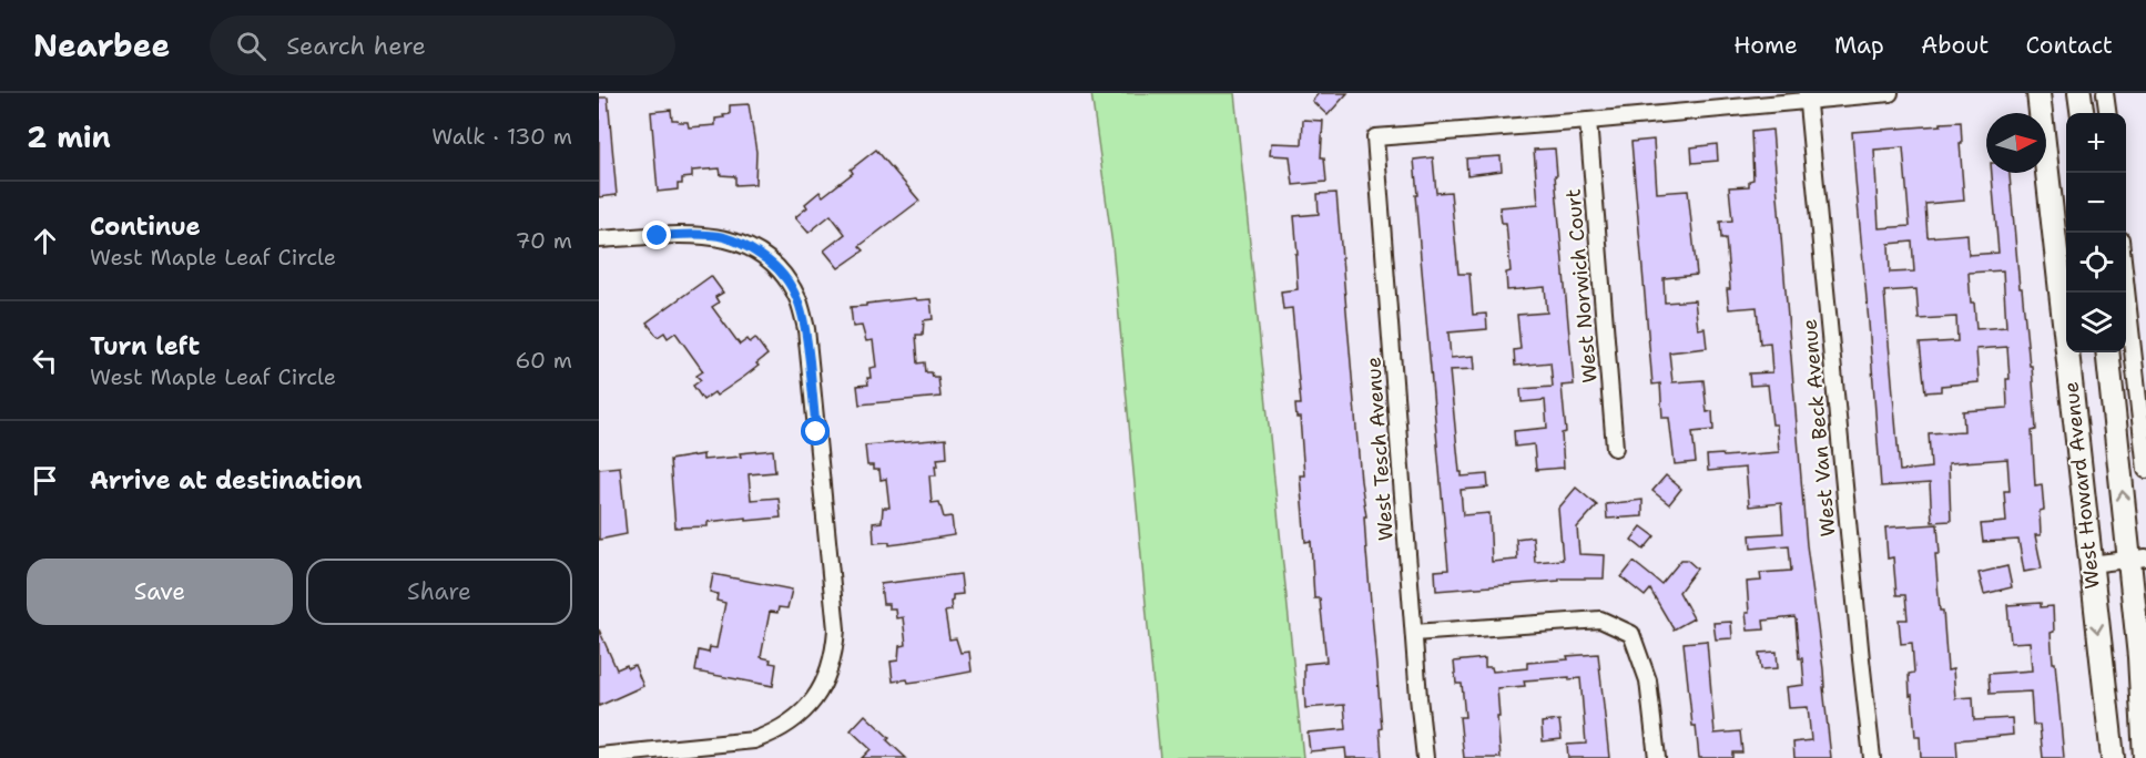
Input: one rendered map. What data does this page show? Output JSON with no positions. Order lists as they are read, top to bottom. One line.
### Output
{"streets":{"street":["West Norwich Court","West Van Beck Avenue","West Tesch Avenue","West Howard Avenue"]},"crossings":[["West Norwich Court","West Tesch Avenue"]],"north":"right","page":{"header":"Nearbee","search":"Search here","nav":["Home","Map","About","Contact"],"heading":["2 min","Walk · 130 m"],"map_buttons":["+","−"],"list":[["Continue","West Maple Leaf Circle","70 m"],["Turn left","West Maple Leaf Circle","60 m"],"Arrive at destination"],"buttons":["Save","Share"]}}
